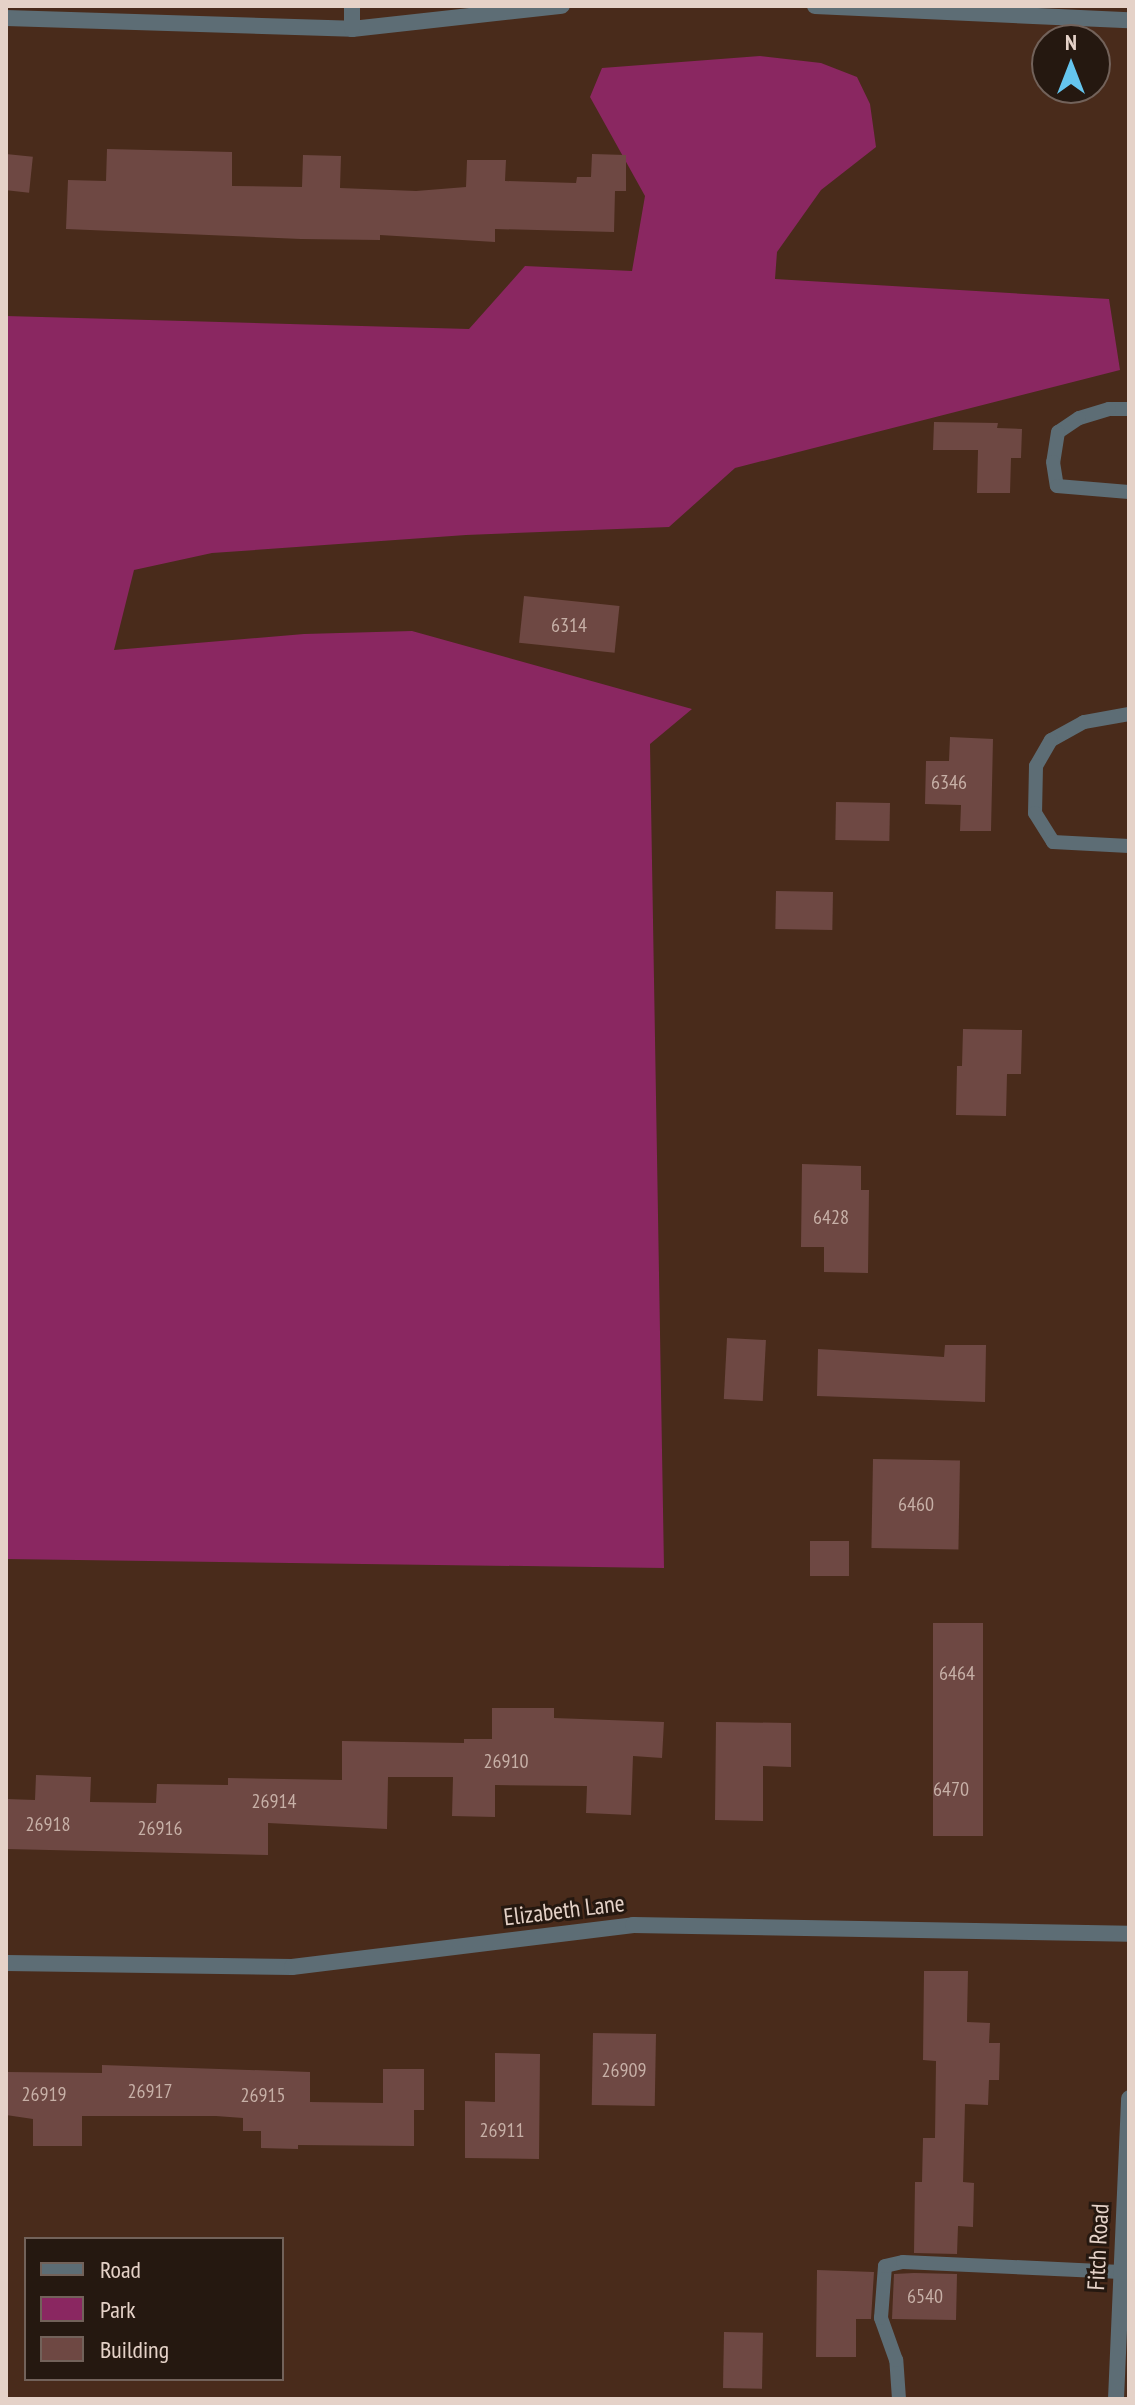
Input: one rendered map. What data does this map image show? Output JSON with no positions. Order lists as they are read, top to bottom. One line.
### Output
{"streets":{"street":["Elizabeth Lane","Fitch Road"]},"house_numbers":["6314","6346","6428","6460","6464","26910","6470","26914","26918","26916","26909","26917","26919","26915","26911","6540"],"legend":["Road","Park","Building"],"north":"top"}
